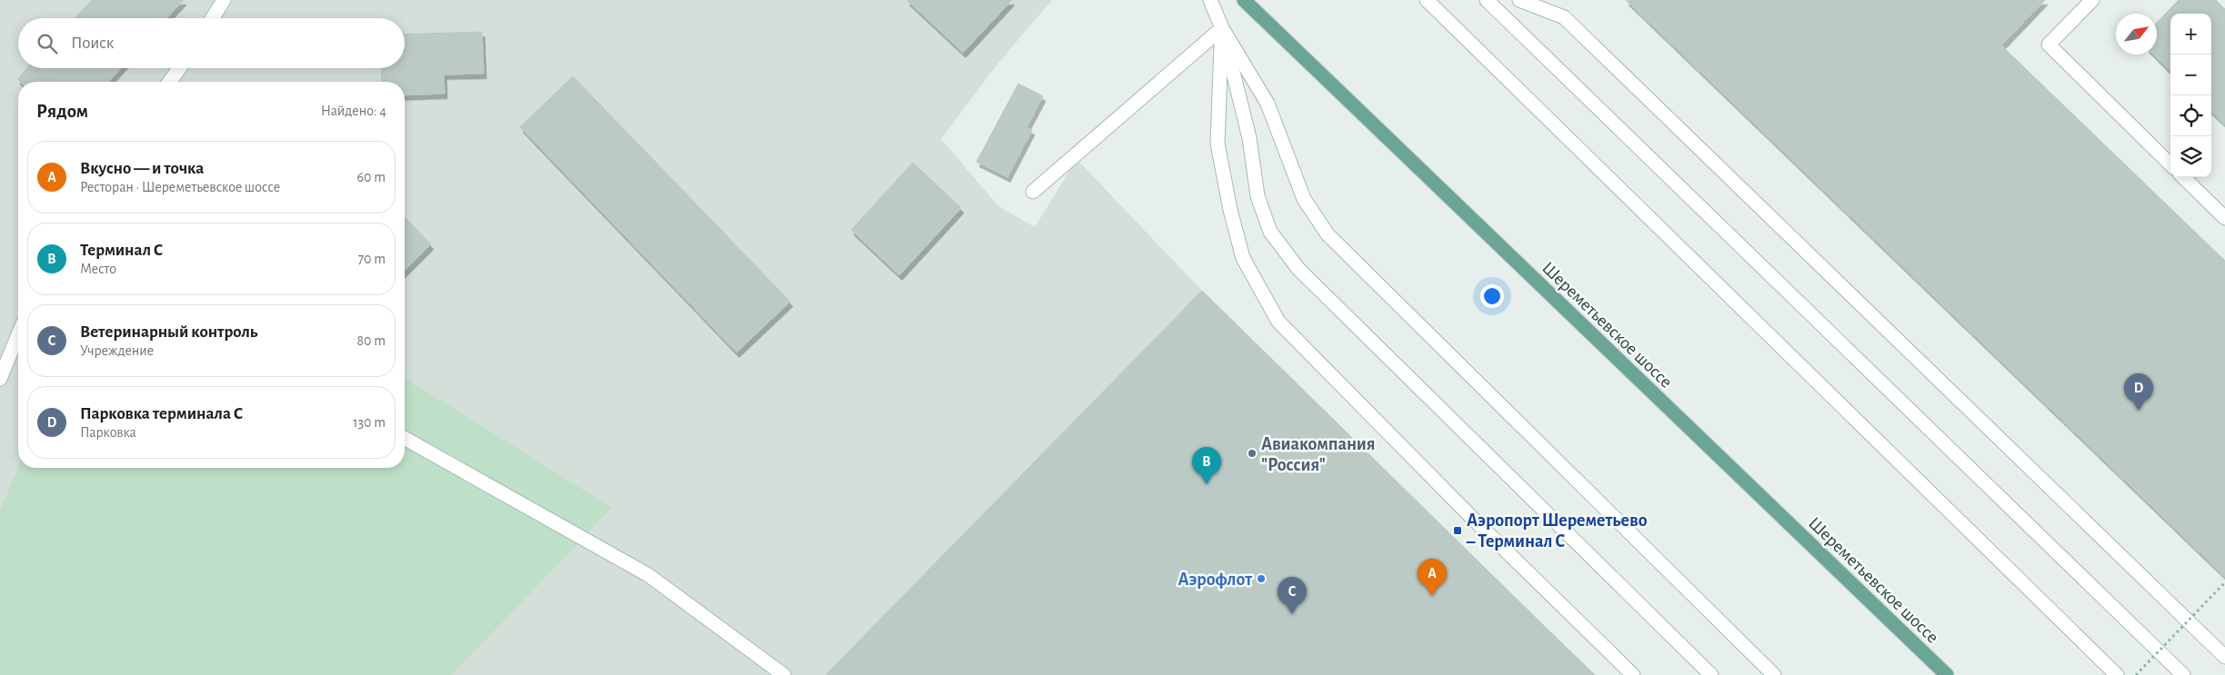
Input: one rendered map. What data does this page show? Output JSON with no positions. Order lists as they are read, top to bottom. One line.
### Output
{"streets":{"main road":["Шереметьевское шоссе"]},"places":{"other":["Авиакомпания \"Россия\"","Аэрофлот"],"transit":["Аэропорт Шереметьево – Терминал C"]},"north":"top right","page":{"map_buttons":["+","−"],"search":"Поиск","heading":["Рядом","Найдено: 4"],"list":[{"mark":"A","name":"Вкусно — и точка","note":"Ресторан · Шереметьевское шоссе","value":"60 m"},{"mark":"B","name":"Терминал C","note":"Место","value":"70 m"},{"mark":"C","name":"Ветеринарный контроль","note":"Учреждение","value":"80 m"},{"mark":"D","name":"Парковка терминала C","note":"Парковка","value":"130 m"}],"pins":["D","B","A","C"]}}
